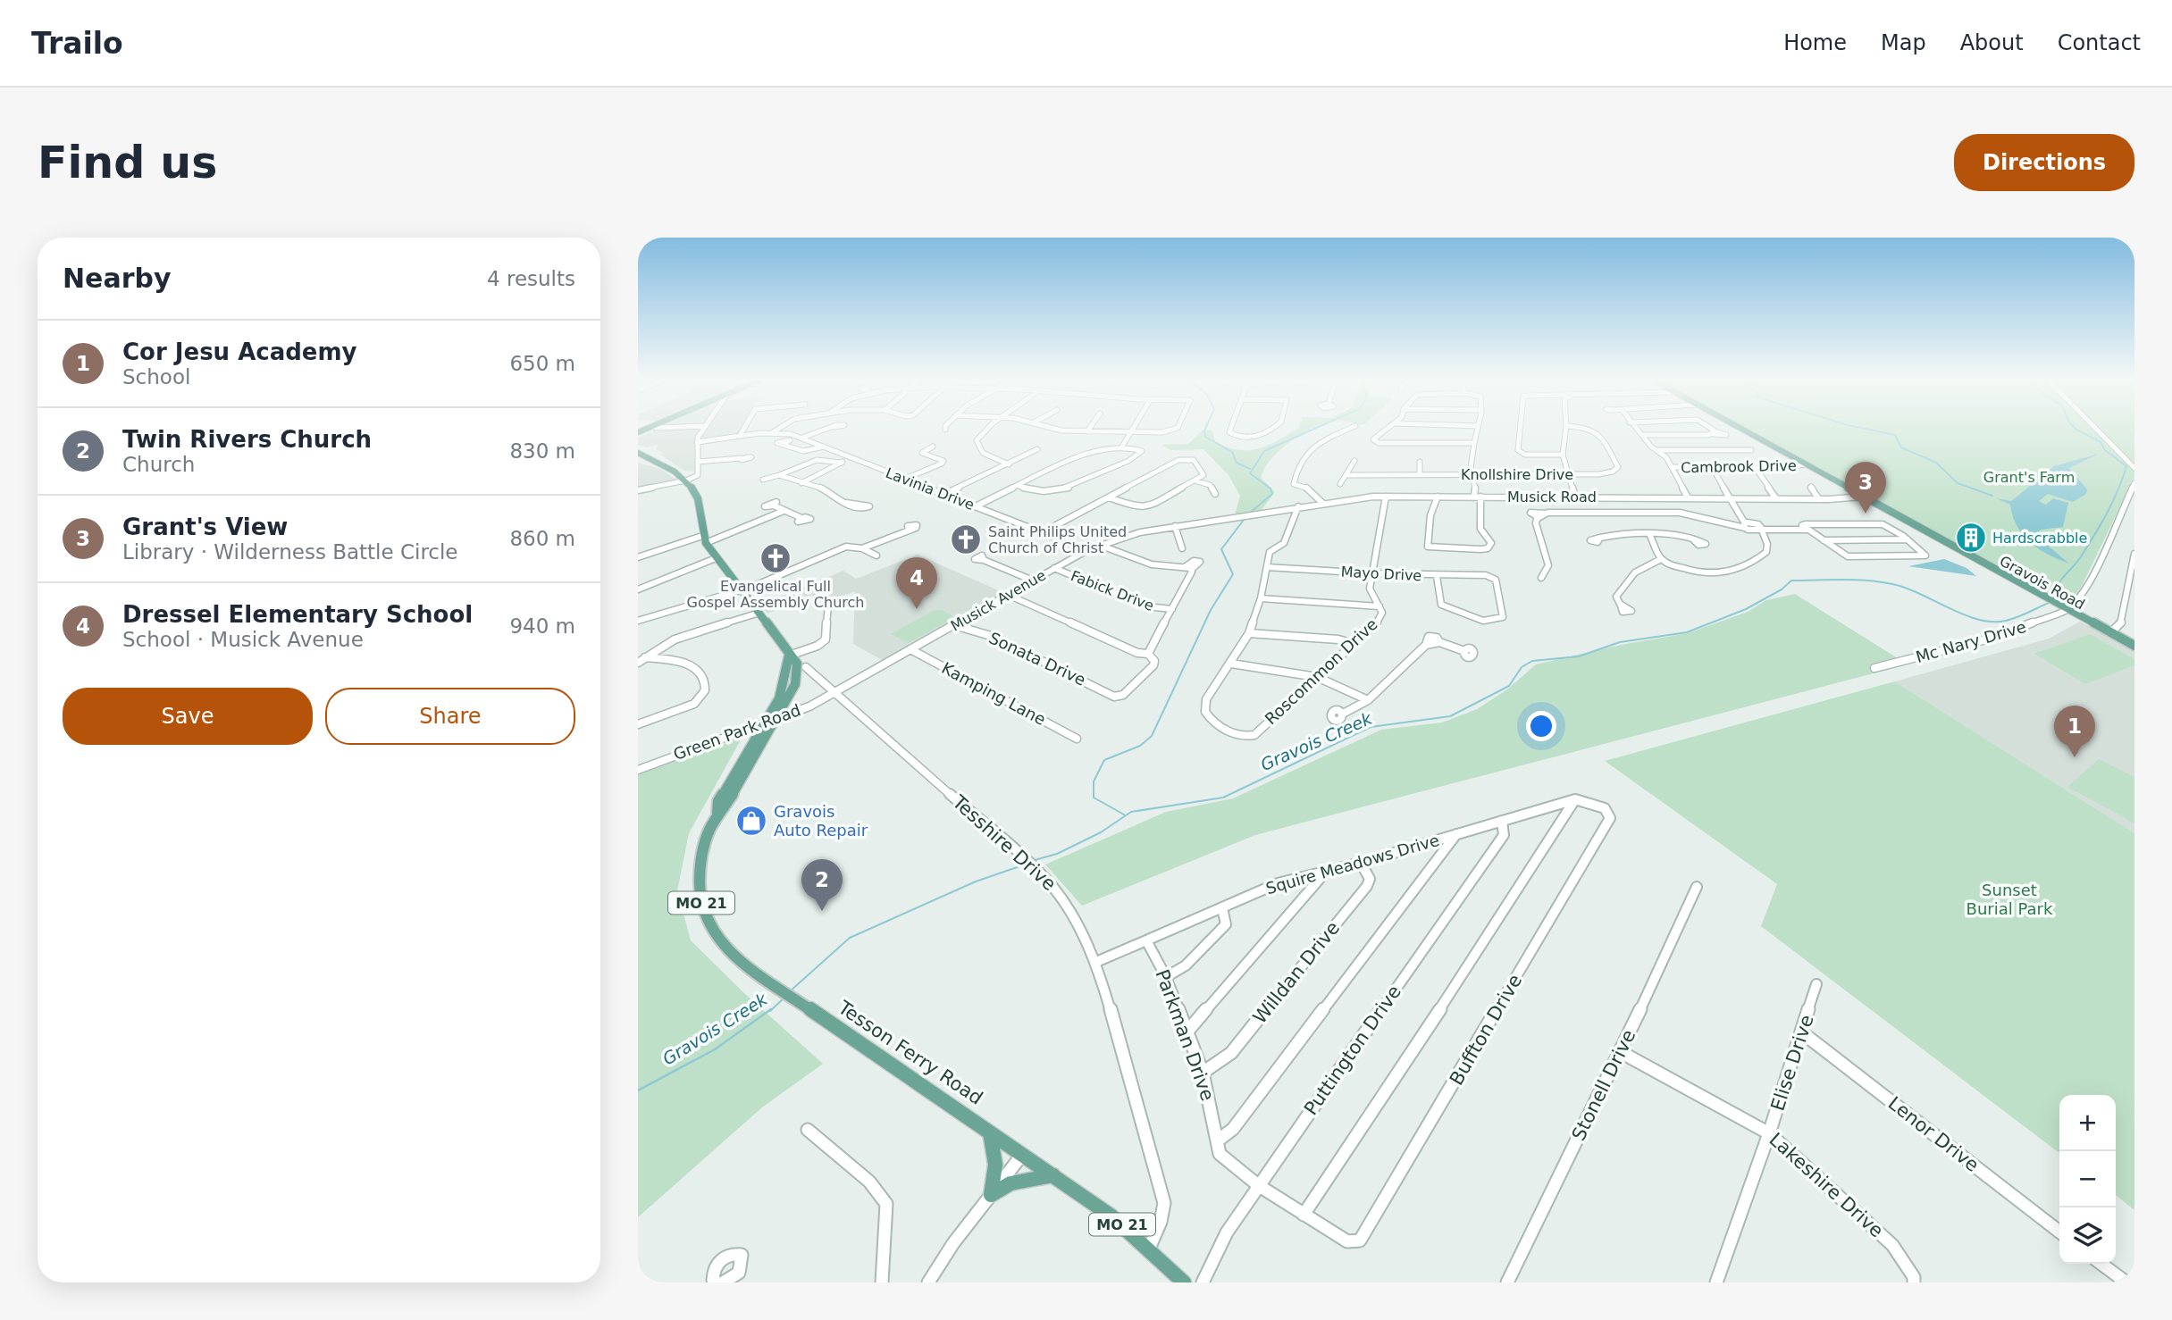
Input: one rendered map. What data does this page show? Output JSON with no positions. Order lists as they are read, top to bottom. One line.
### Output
{"streets":{"main road":["Gravois Road","MO 21","Tesson Ferry Road"],"street":["Cambrook Drive","Knollshire Drive","Lavinia Drive","Musick Road","Mayo Drive","Fabick Drive","Musick Avenue","Mc Nary Drive","Sonata Drive","Roscommon Drive","Kamping Lane","Green Park Road","Tesshire Drive","Squire Meadows Drive","Willdan Drive","Buffton Drive","Parkman Drive","Puttington Drive","Elise Drive","Stonell Drive","Lenor Drive","Lakeshire Drive"]},"crossings":[["Cambrook Drive","Gravois Road"],["Lavinia Drive","Musick Avenue"],["Musick Road","Gravois Road"],["Musick Road","Musick Avenue"],["Musick Road","Roscommon Drive"],["Mayo Drive","Roscommon Drive"],["Gravois Road","Mc Nary Drive"],["Fabick Drive","Musick Avenue"],["Musick Avenue","Sonata Drive"],["Musick Avenue","Kamping Lane"],["Musick Avenue","Green Park Road"],["Musick Avenue","Tesshire Drive"],["Green Park Road","Tesshire Drive"],["Green Park Road","Tesson Ferry Road"],["Tesshire Drive","Squire Meadows Drive"],["Tesshire Drive","Tesson Ferry Road"],["Squire Meadows Drive","Willdan Drive"],["Squire Meadows Drive","Buffton Drive"],["Squire Meadows Drive","Parkman Drive"],["Squire Meadows Drive","Puttington Drive"],["Willdan Drive","Parkman Drive"],["Buffton Drive","Parkman Drive"],["Parkman Drive","Puttington Drive"],["Elise Drive","Lenor Drive"],["Elise Drive","Lakeshire Drive"],["Stonell Drive","Lakeshire Drive"]],"water":["Gravois Creek"],"parks":["Grant's Farm","Sunset Burial Park"],"places":{"building":["Hardscrabble"],"church":["Saint Philips United Church of Christ","Evangelical Full Gospel Assembly Church"],"shop":["Gravois Auto Repair"]},"page":{"header":"Trailo","nav":["Home","Map","About","Contact"],"buttons":["Directions",["Save","Share"]],"title":"Find us","heading":["Nearby","4 results"],"list":[{"mark":"1","name":"Cor Jesu Academy","note":"School","value":"650 m"},{"mark":"2","name":"Twin Rivers Church","note":"Church","value":"830 m"},{"mark":"3","name":"Grant's View","note":"Library · Wilderness Battle Circle","value":"860 m"},{"mark":"4","name":"Dressel Elementary School","note":"School · Musick Avenue","value":"940 m"}],"pins":["3","4","1","2"],"map_buttons":["+","−"]}}
